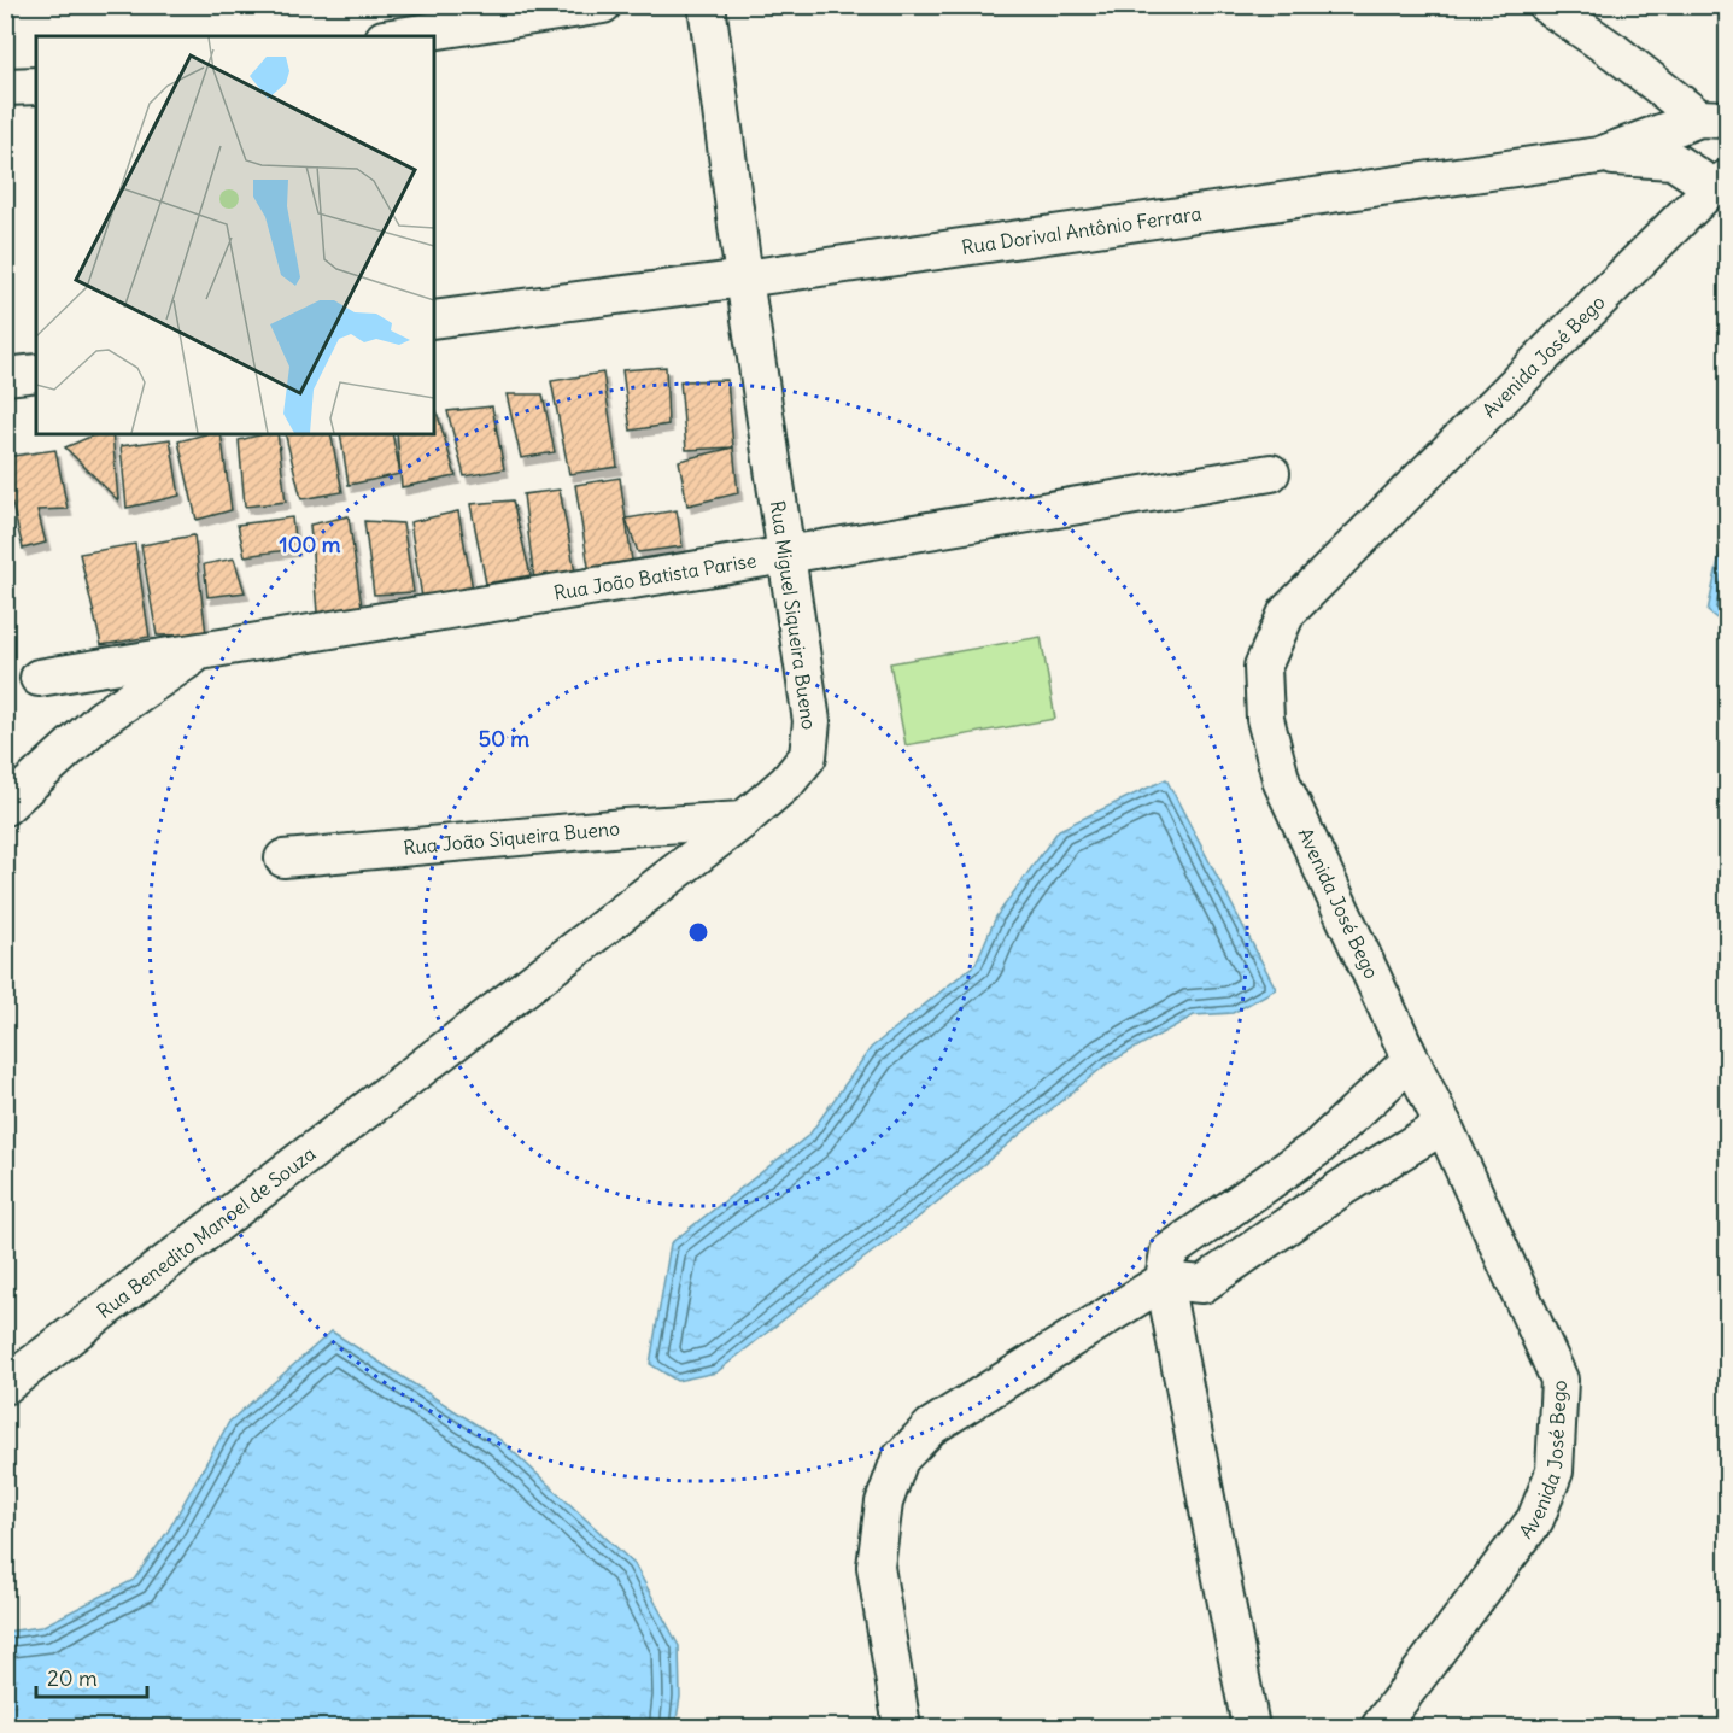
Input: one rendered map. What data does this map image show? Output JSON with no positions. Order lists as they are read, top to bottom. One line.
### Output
{"streets":{"street":["Rua Dorival Antônio Ferrara","Avenida José Bego","Rua João Batista Parise","Rua Miguel Siqueira Bueno","Rua João Siqueira Bueno","Rua Benedito Manoel de Souza"]},"crossings":[["Rua Dorival Antônio Ferrara","Rua Miguel Siqueira Bueno"],["Rua João Batista Parise","Rua Miguel Siqueira Bueno"],["Rua Miguel Siqueira Bueno","Rua João Siqueira Bueno"],["Rua Miguel Siqueira Bueno","Rua Benedito Manoel de Souza"]],"scale_bar":"20 m","rings":["100 m","50 m"]}
